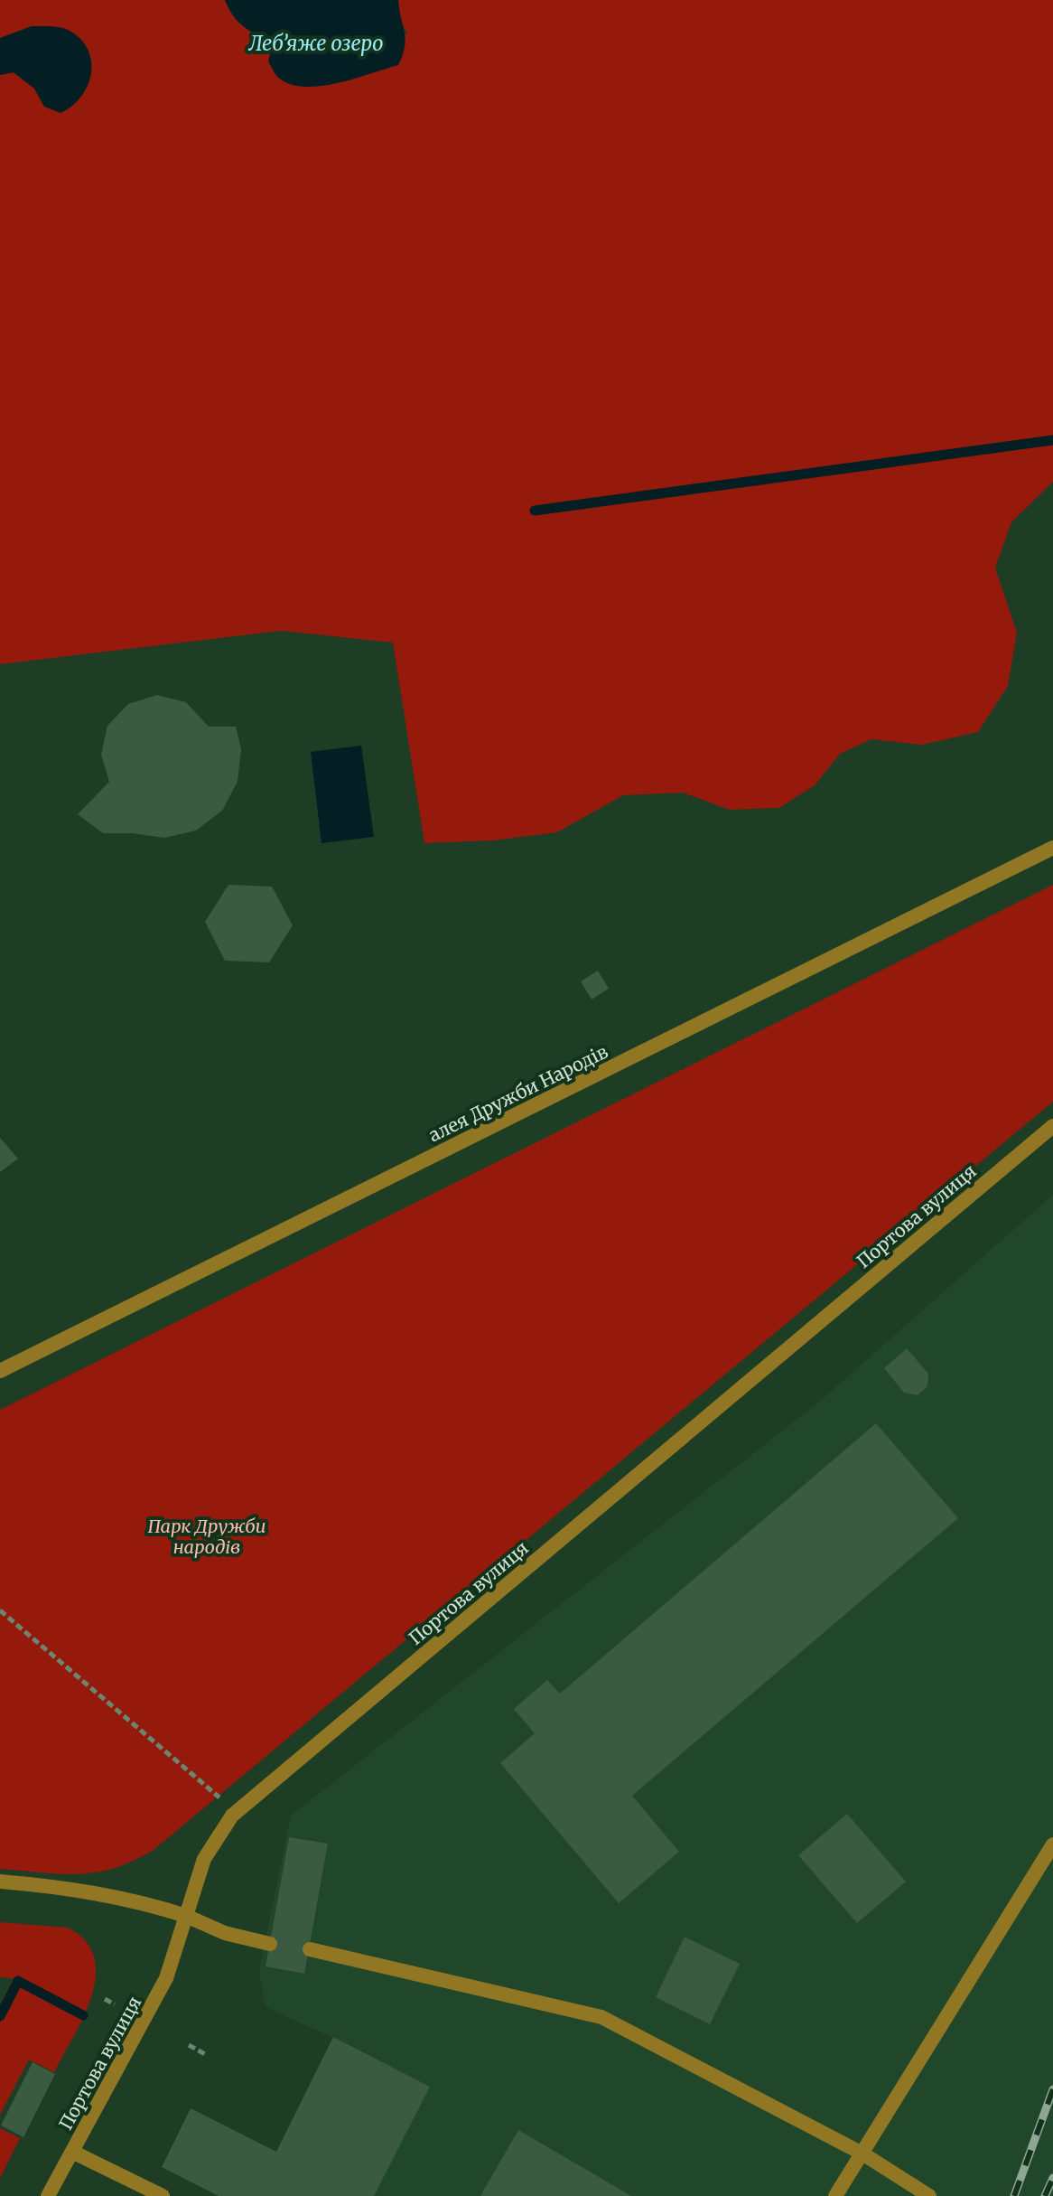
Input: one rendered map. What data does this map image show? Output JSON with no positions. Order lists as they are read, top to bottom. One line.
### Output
{"streets":{"street":["алея Дружби Народів","Портова вулиця"]},"water":["Леб’яже озеро"],"parks":["Парк Дружби народів"]}
